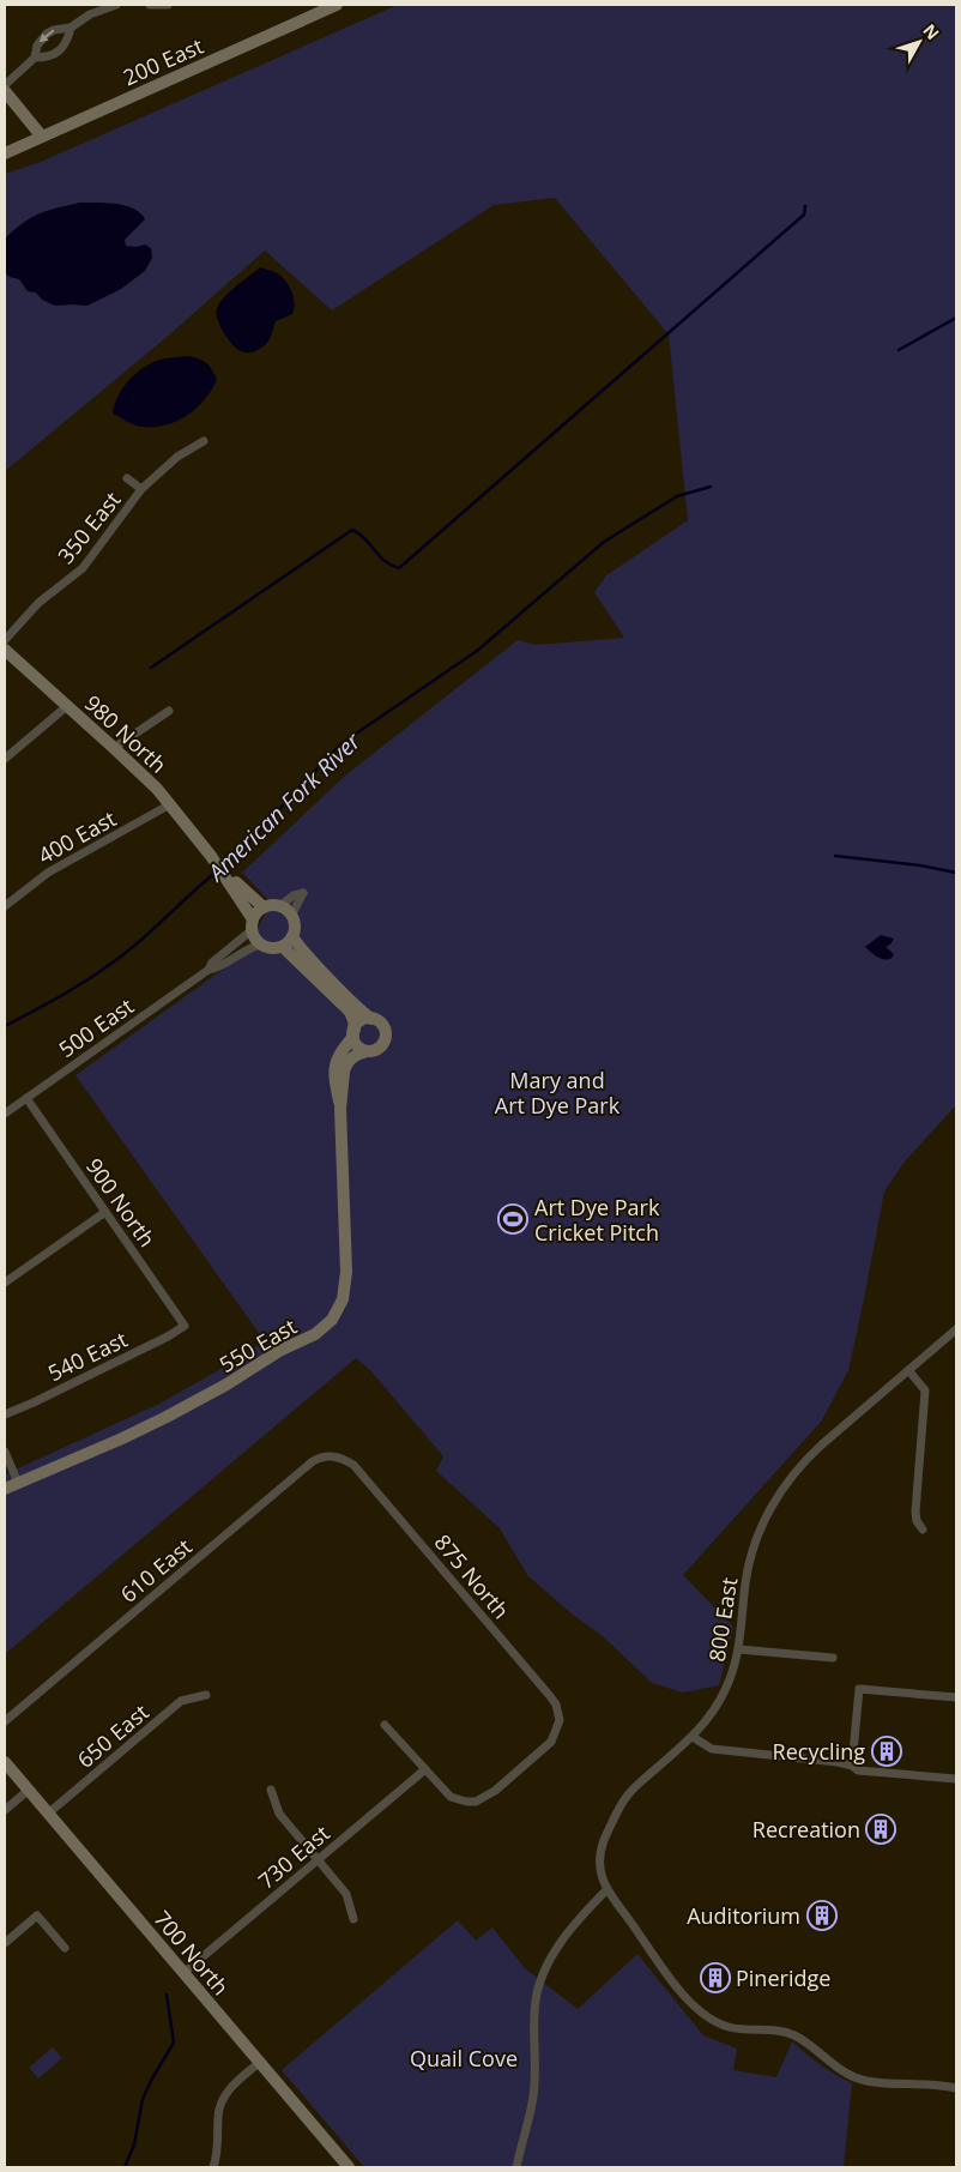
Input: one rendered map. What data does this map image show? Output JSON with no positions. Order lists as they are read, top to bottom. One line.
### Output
{"streets":{"street":["200 East","350 East","980 North","400 East","500 East","900 North","550 East","540 East","610 East","875 North","800 East","650 East","730 East","700 North"]},"crossings":[["980 North","400 East"],["980 North","500 East"],["500 East","900 North"],["900 North","540 East"],["610 East","875 North"],["875 North","730 East"],["650 East","700 North"],["730 East","700 North"]],"water":["American Fork River"],"parks":["Mary and Art Dye Park","Quail Cove"],"places":{"sports":["Art Dye Park Cricket Pitch"],"building":["Recycling","Recreation","Auditorium","Pineridge"]},"north":"top right"}
